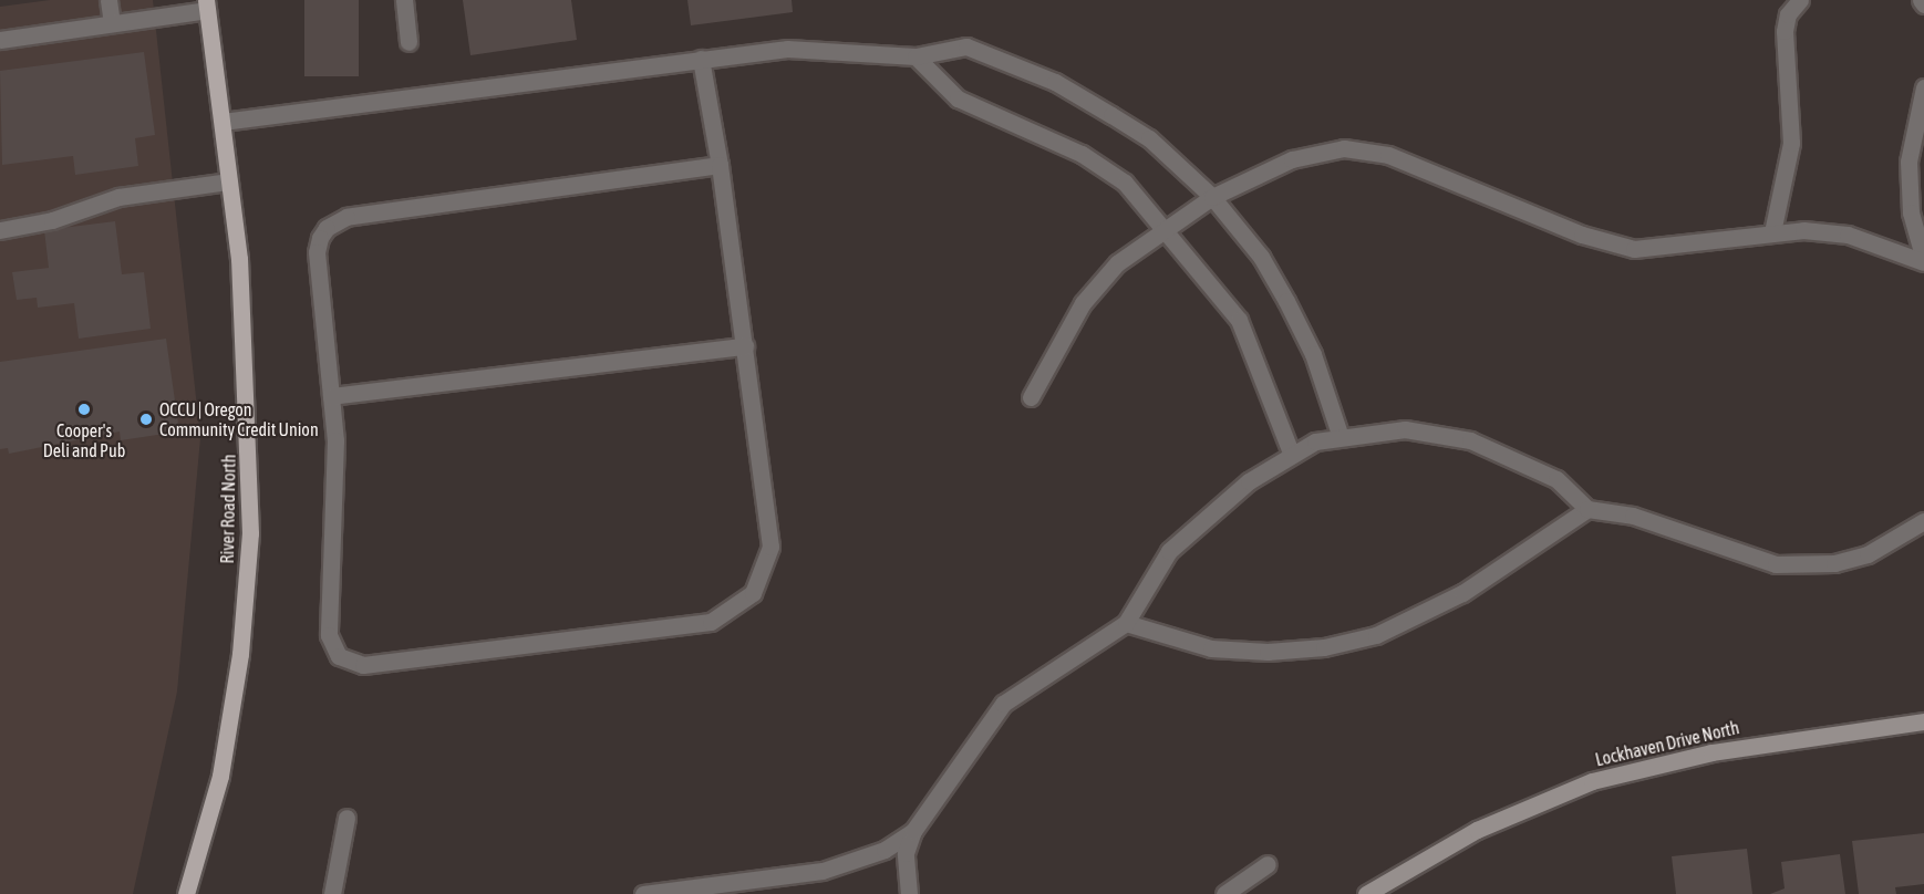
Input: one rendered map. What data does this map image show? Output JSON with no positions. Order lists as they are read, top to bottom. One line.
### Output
{"streets":{"main road":["River Road North"],"street":["Lockhaven Drive North"]},"places":["Cooper's Deli and Pub","OCCU | Oregon Community Credit Union"]}
